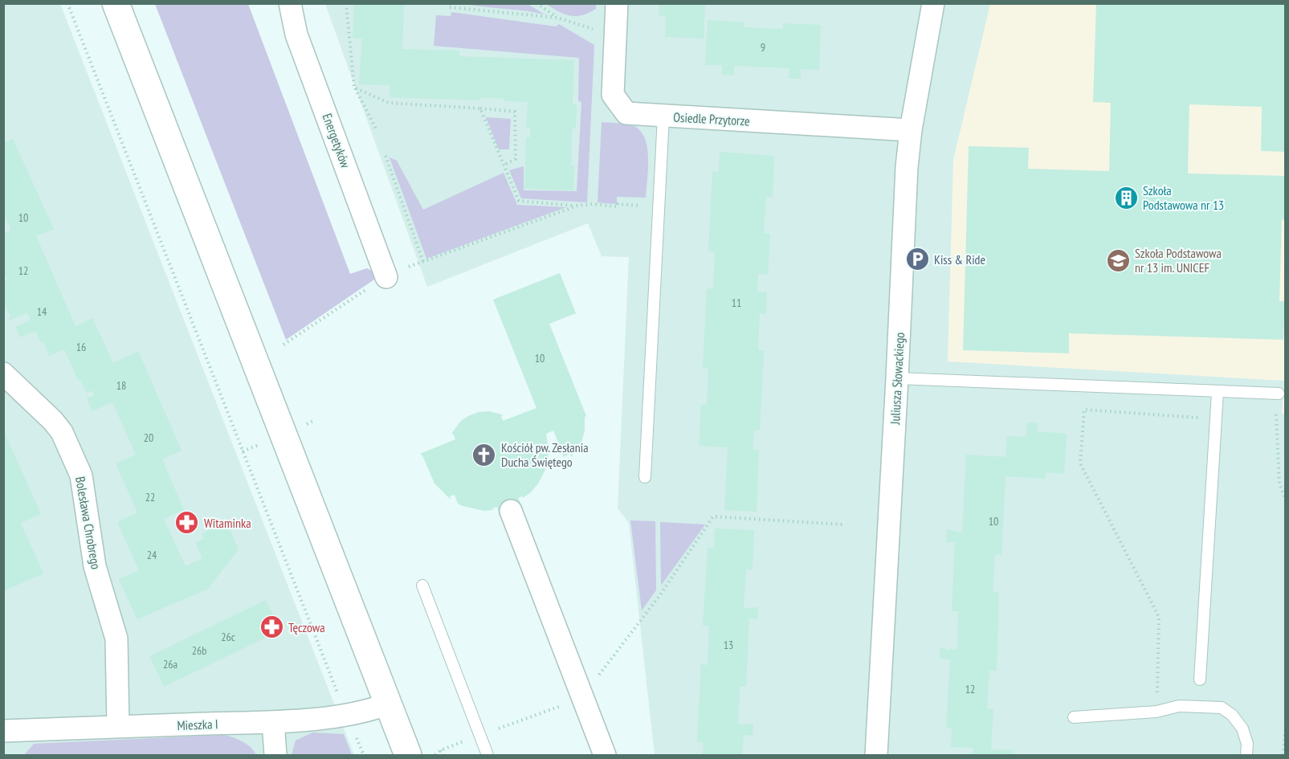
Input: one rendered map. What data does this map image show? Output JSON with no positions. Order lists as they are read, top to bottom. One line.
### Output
{"streets":{"street":["Osiedle Przytorze","Energetyków","Juliusza Słowackiego","Bolesława Chrobrego","Mieszka I"]},"crossings":[["Osiedle Przytorze","Juliusza Słowackiego"],["Bolesława Chrobrego","Mieszka I"]],"places":{"building":["Szkoła Podstawowa nr 13"],"parking":["Kiss & Ride"],"school or university":["Szkoła Podstawowa nr 13 im. UNICEF"],"church":["Kościół pw. Zesłania Ducha Świętego"],"pharmacy":["Witaminka","Tęczowa"]},"house_numbers":["9","10","12","11","14","16","10","18","20","22","10","24","26c","13","26b","26a","12"]}
